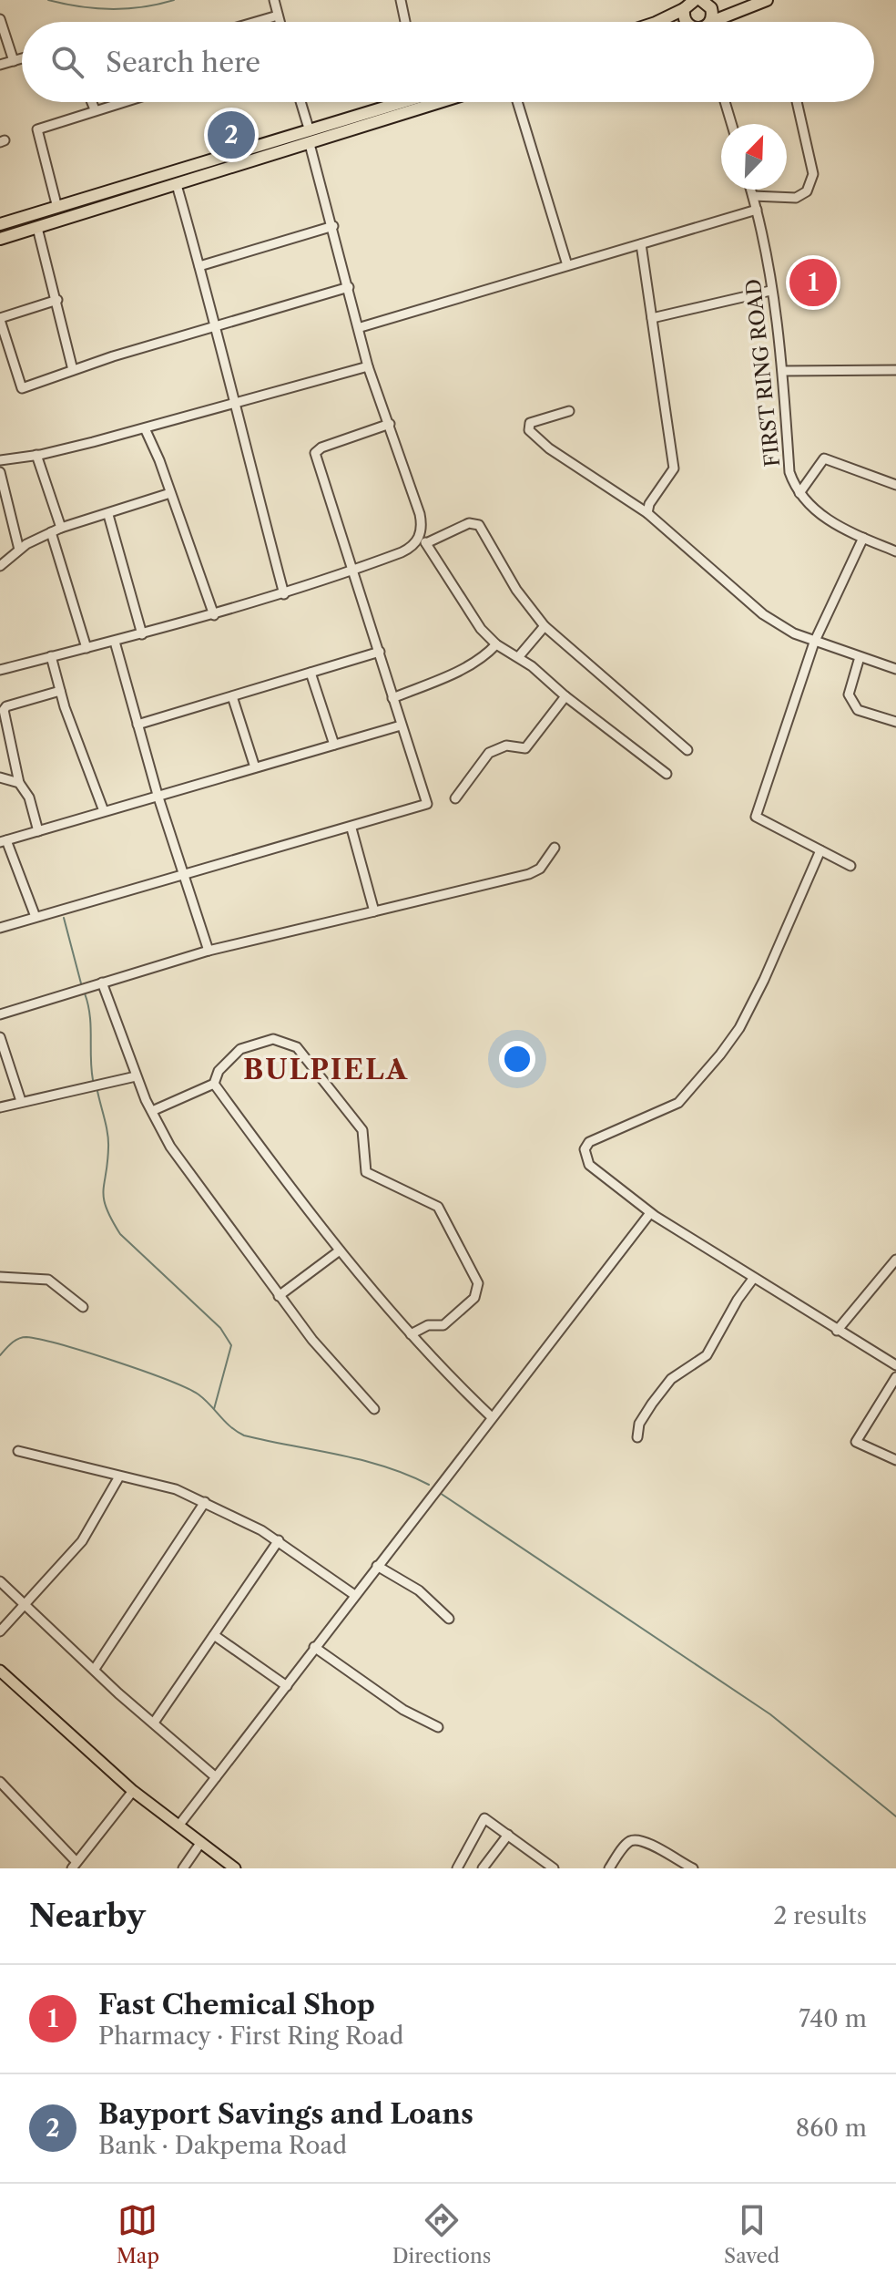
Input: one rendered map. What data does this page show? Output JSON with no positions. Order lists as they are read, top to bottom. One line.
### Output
{"streets":{"street":["FIRST RING ROAD"]},"districts":["BULPIELA"],"north":"top right","page":{"search":"Search here","pins":["2","1"],"heading":["Nearby","2 results"],"list":[{"mark":"1","name":"Fast Chemical Shop","note":"Pharmacy · First Ring Road","value":"740 m"},{"mark":"2","name":"Bayport Savings and Loans","note":"Bank · Dakpema Road","value":"860 m"}],"nav":["Map","Directions","Saved"]}}
